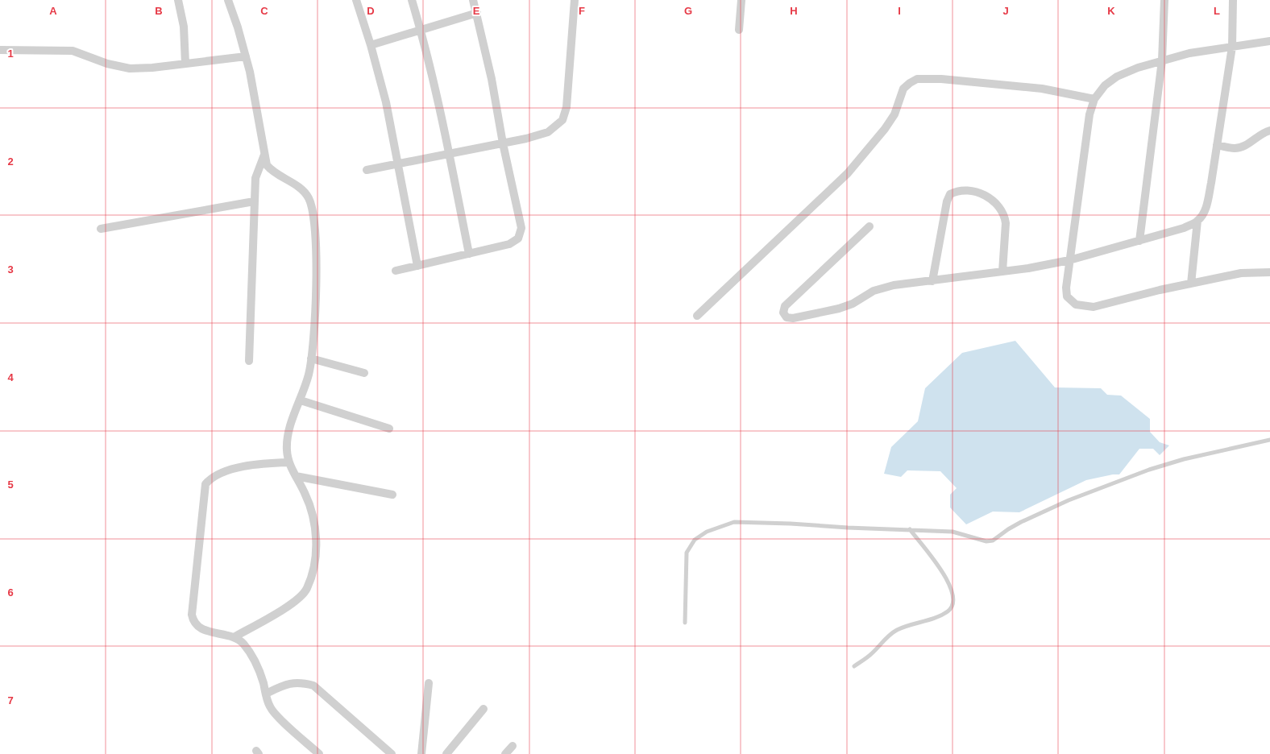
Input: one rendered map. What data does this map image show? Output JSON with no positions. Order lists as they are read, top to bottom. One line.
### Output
{"grid":{"columns":["A","B","C","D","E","F","G","H","I","J","K","L"],"rows":["1","2","3","4","5","6","7"]}}
